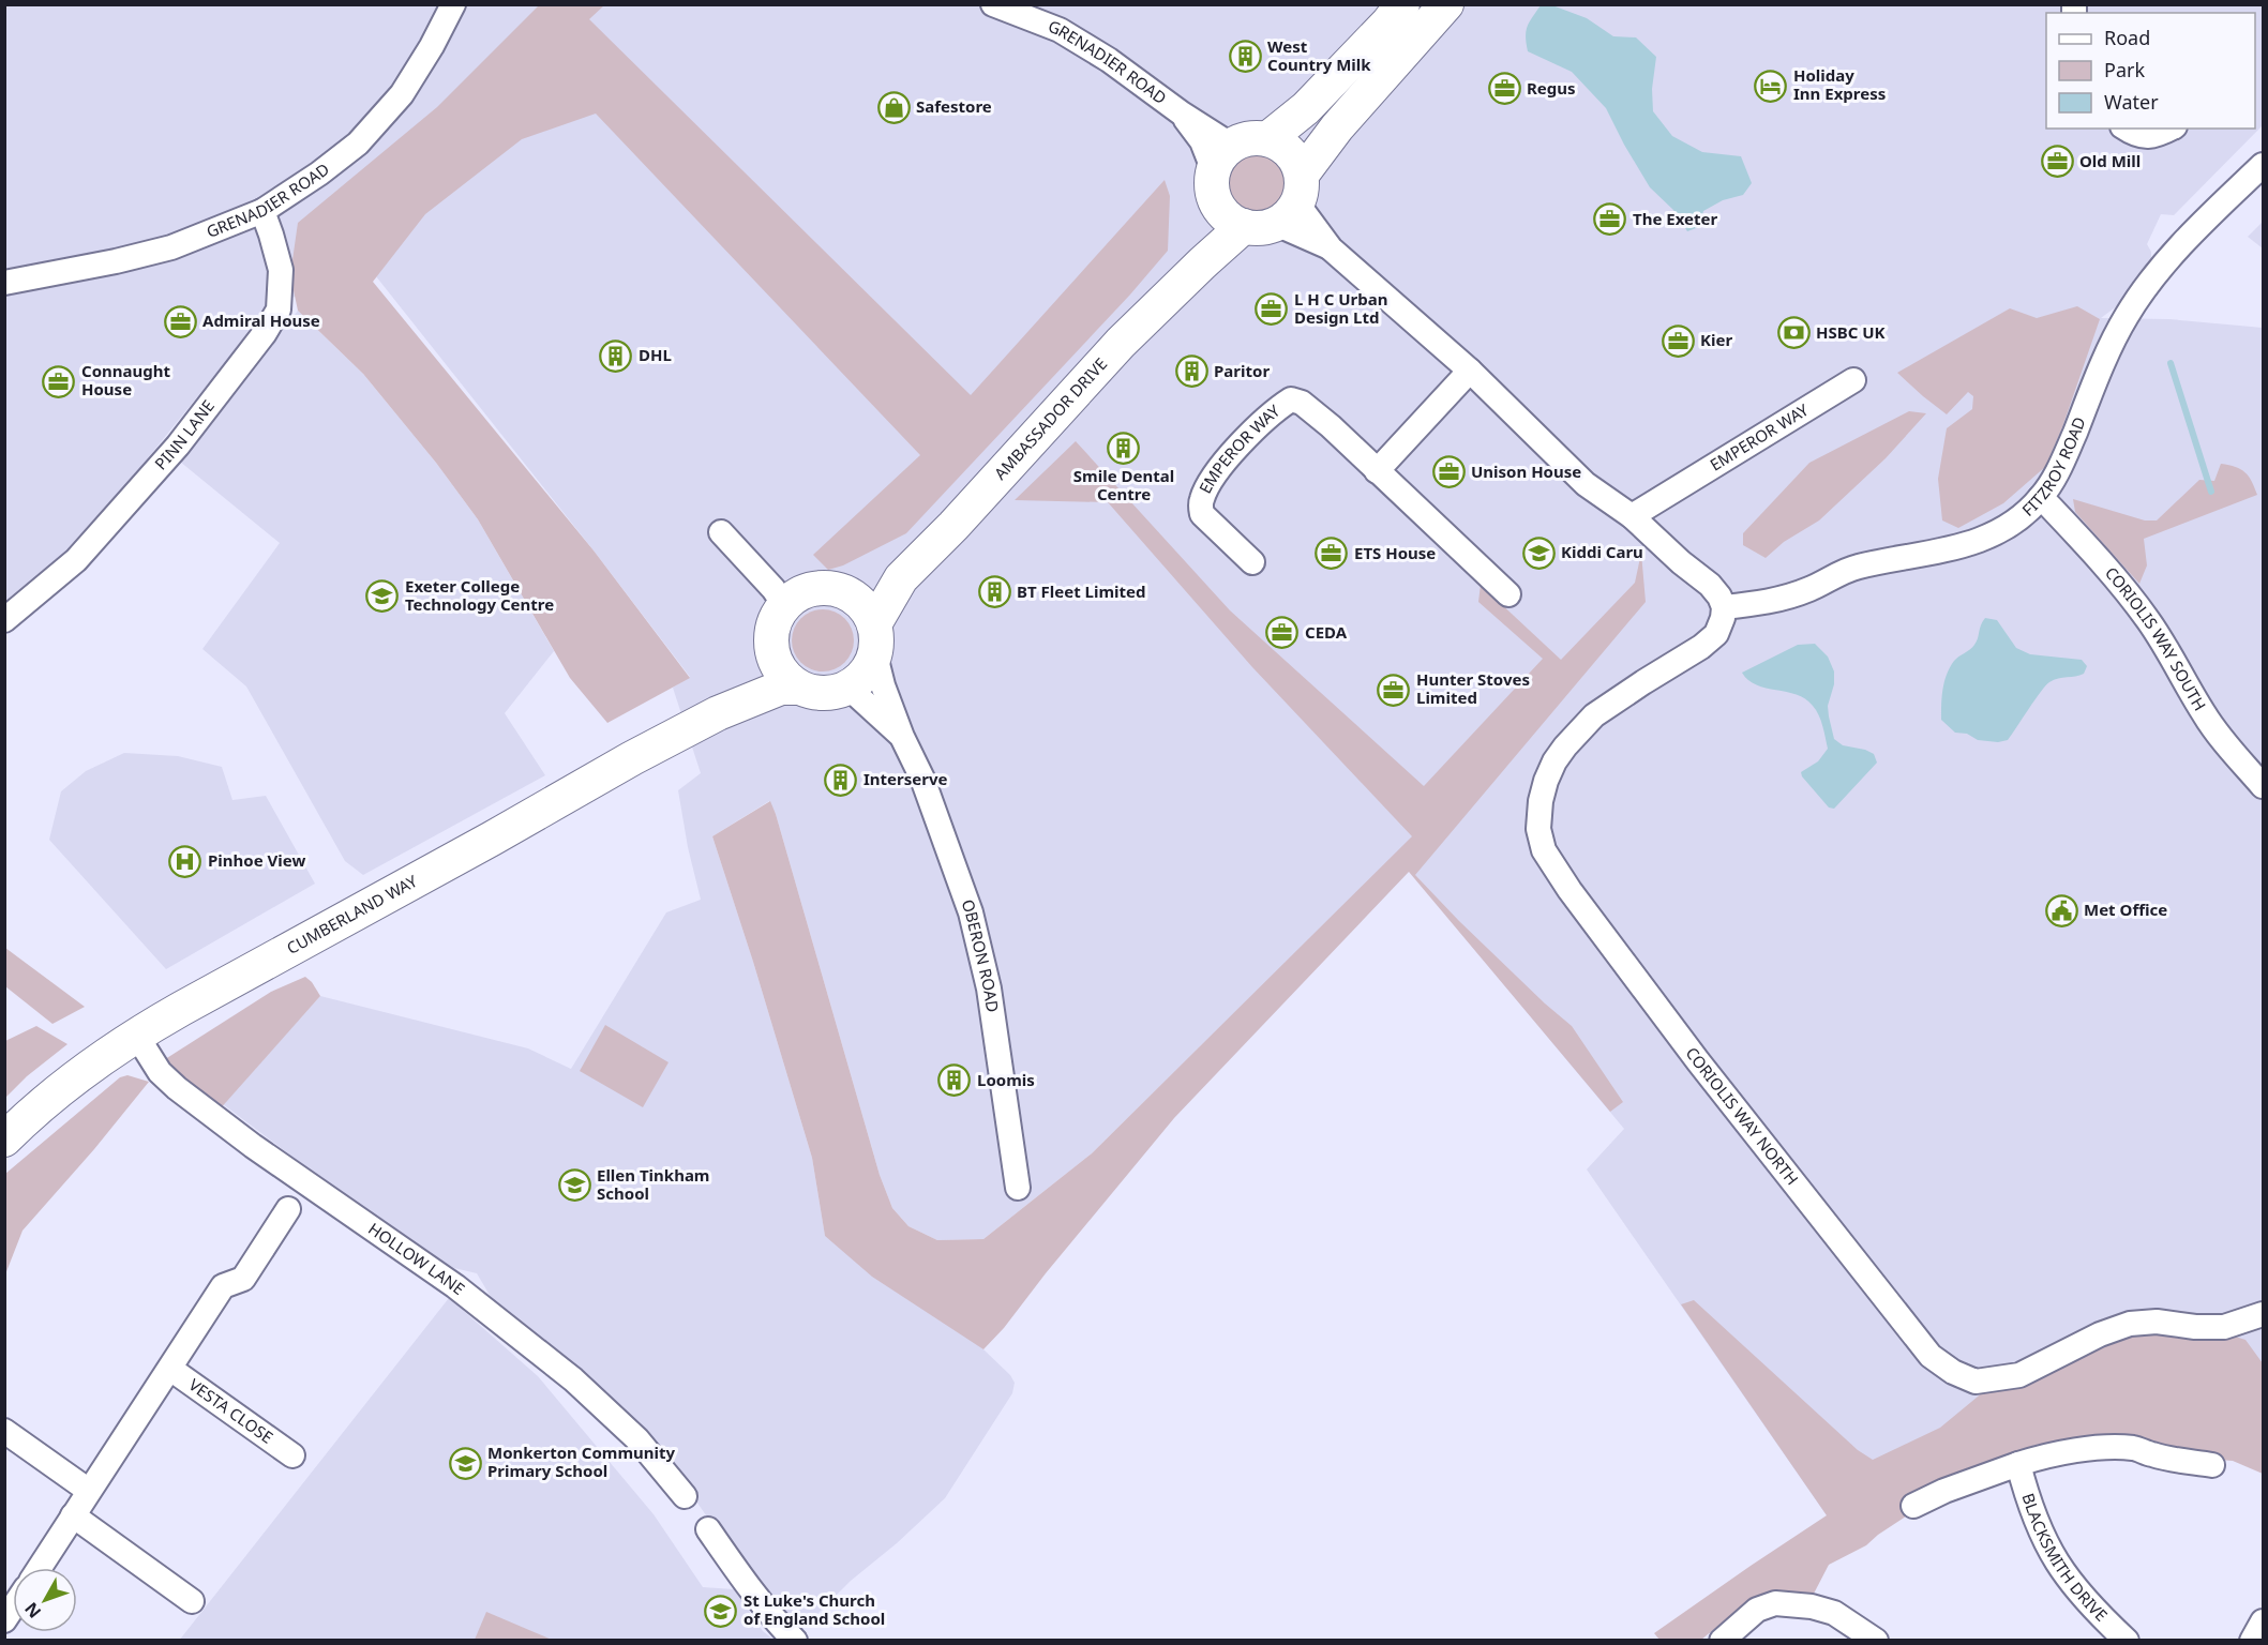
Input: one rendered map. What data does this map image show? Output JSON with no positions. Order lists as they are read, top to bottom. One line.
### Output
{"streets":{"main road":["AMBASSADOR DRIVE","CUMBERLAND WAY"],"street":["GRENADIER ROAD","PINN LANE","EMPEROR WAY","FITZROY ROAD","CORIOLIS WAY SOUTH","OBERON ROAD","CORIOLIS WAY NORTH","HOLLOW LANE","VESTA CLOSE","BLACKSMITH DRIVE"]},"crossings":[["GRENADIER ROAD","PINN LANE"],["AMBASSADOR DRIVE","CUMBERLAND WAY"],["AMBASSADOR DRIVE","OBERON ROAD"],["FITZROY ROAD","CORIOLIS WAY SOUTH"],["FITZROY ROAD","CORIOLIS WAY NORTH"],["CUMBERLAND WAY","OBERON ROAD"],["CUMBERLAND WAY","HOLLOW LANE"]],"places":{"building":["West Country Milk","DHL","Paritor","Smile Dental Centre","BT Fleet Limited","Interserve","Loomis"],"hotel":["Holiday Inn Express"],"office":["Regus","Old Mill","The Exeter","L H C Urban Design Ltd","Admiral House","Kier","Connaught House","Unison House","ETS House","CEDA","Hunter Stoves Limited"],"shop":["Safestore"],"bank":["HSBC UK"],"school or university":["Kiddi Caru","Exeter College Technology Centre","Ellen Tinkham School","Monkerton Community Primary School","St Luke's Church of England School"],"hospital":["Pinhoe View"],"public building":["Met Office"]},"legend":["Road","Park","Water"],"north":"bottom left"}
